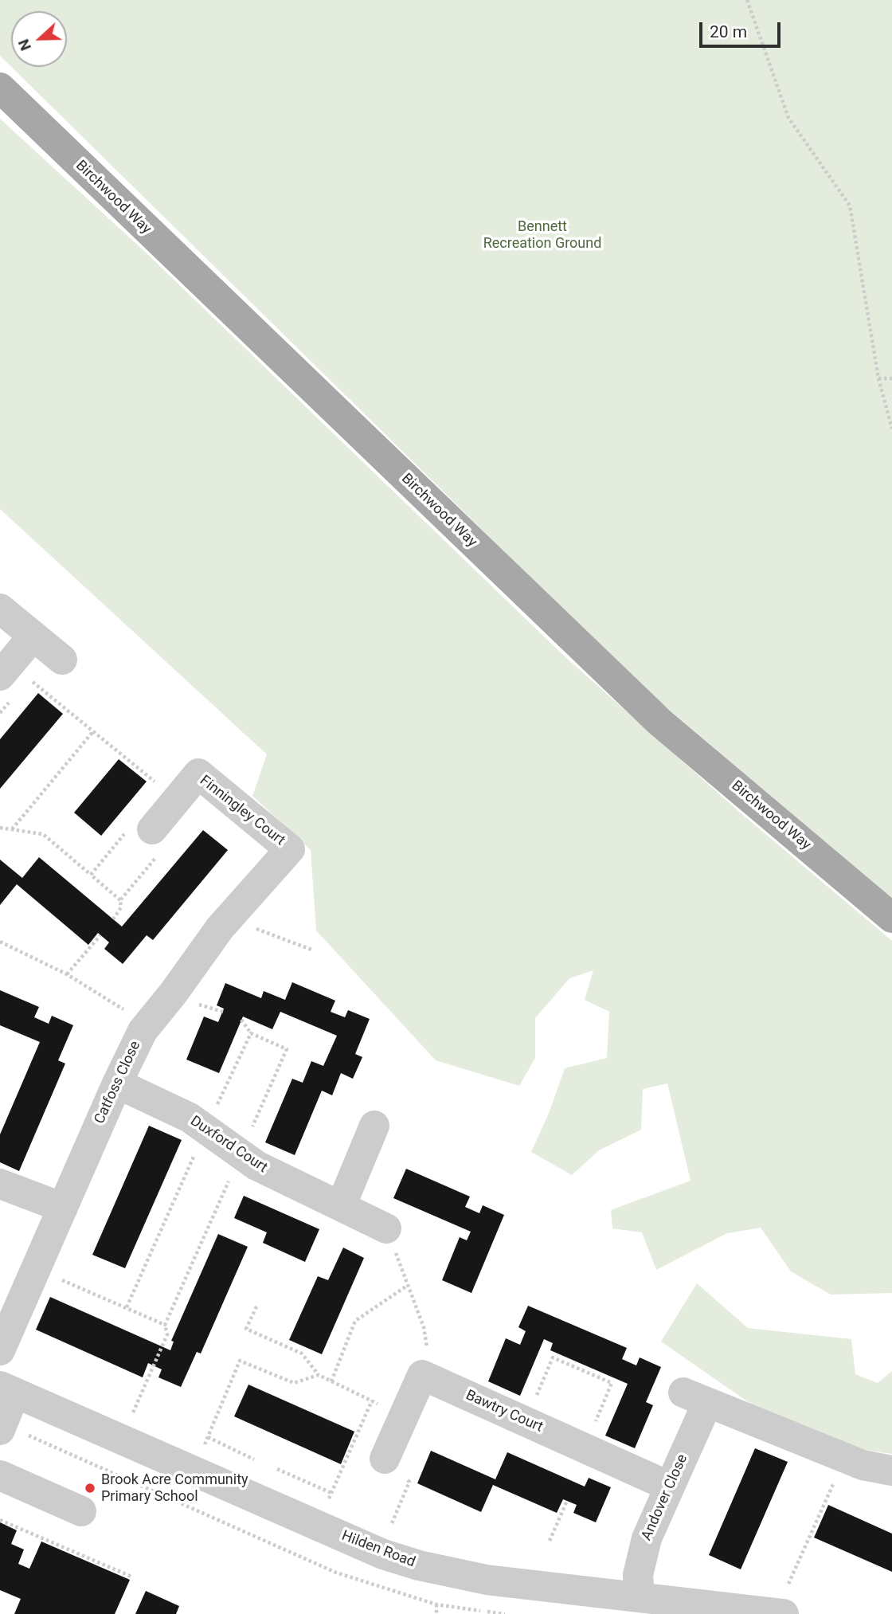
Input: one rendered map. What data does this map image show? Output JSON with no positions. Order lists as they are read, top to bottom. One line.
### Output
{"streets":{"main road":["Birchwood Way"],"street":["Finningley Court","Catfoss Close","Duxford Court","Bawtry Court","Andover Close","Hilden Road"]},"crossings":[["Finningley Court","Catfoss Close"],["Catfoss Close","Duxford Court"],["Bawtry Court","Andover Close"],["Andover Close","Hilden Road"]],"parks":["Bennett Recreation Ground"],"places":["Brook Acre Community Primary School"],"scale_bar":"20 m","north":"left"}
